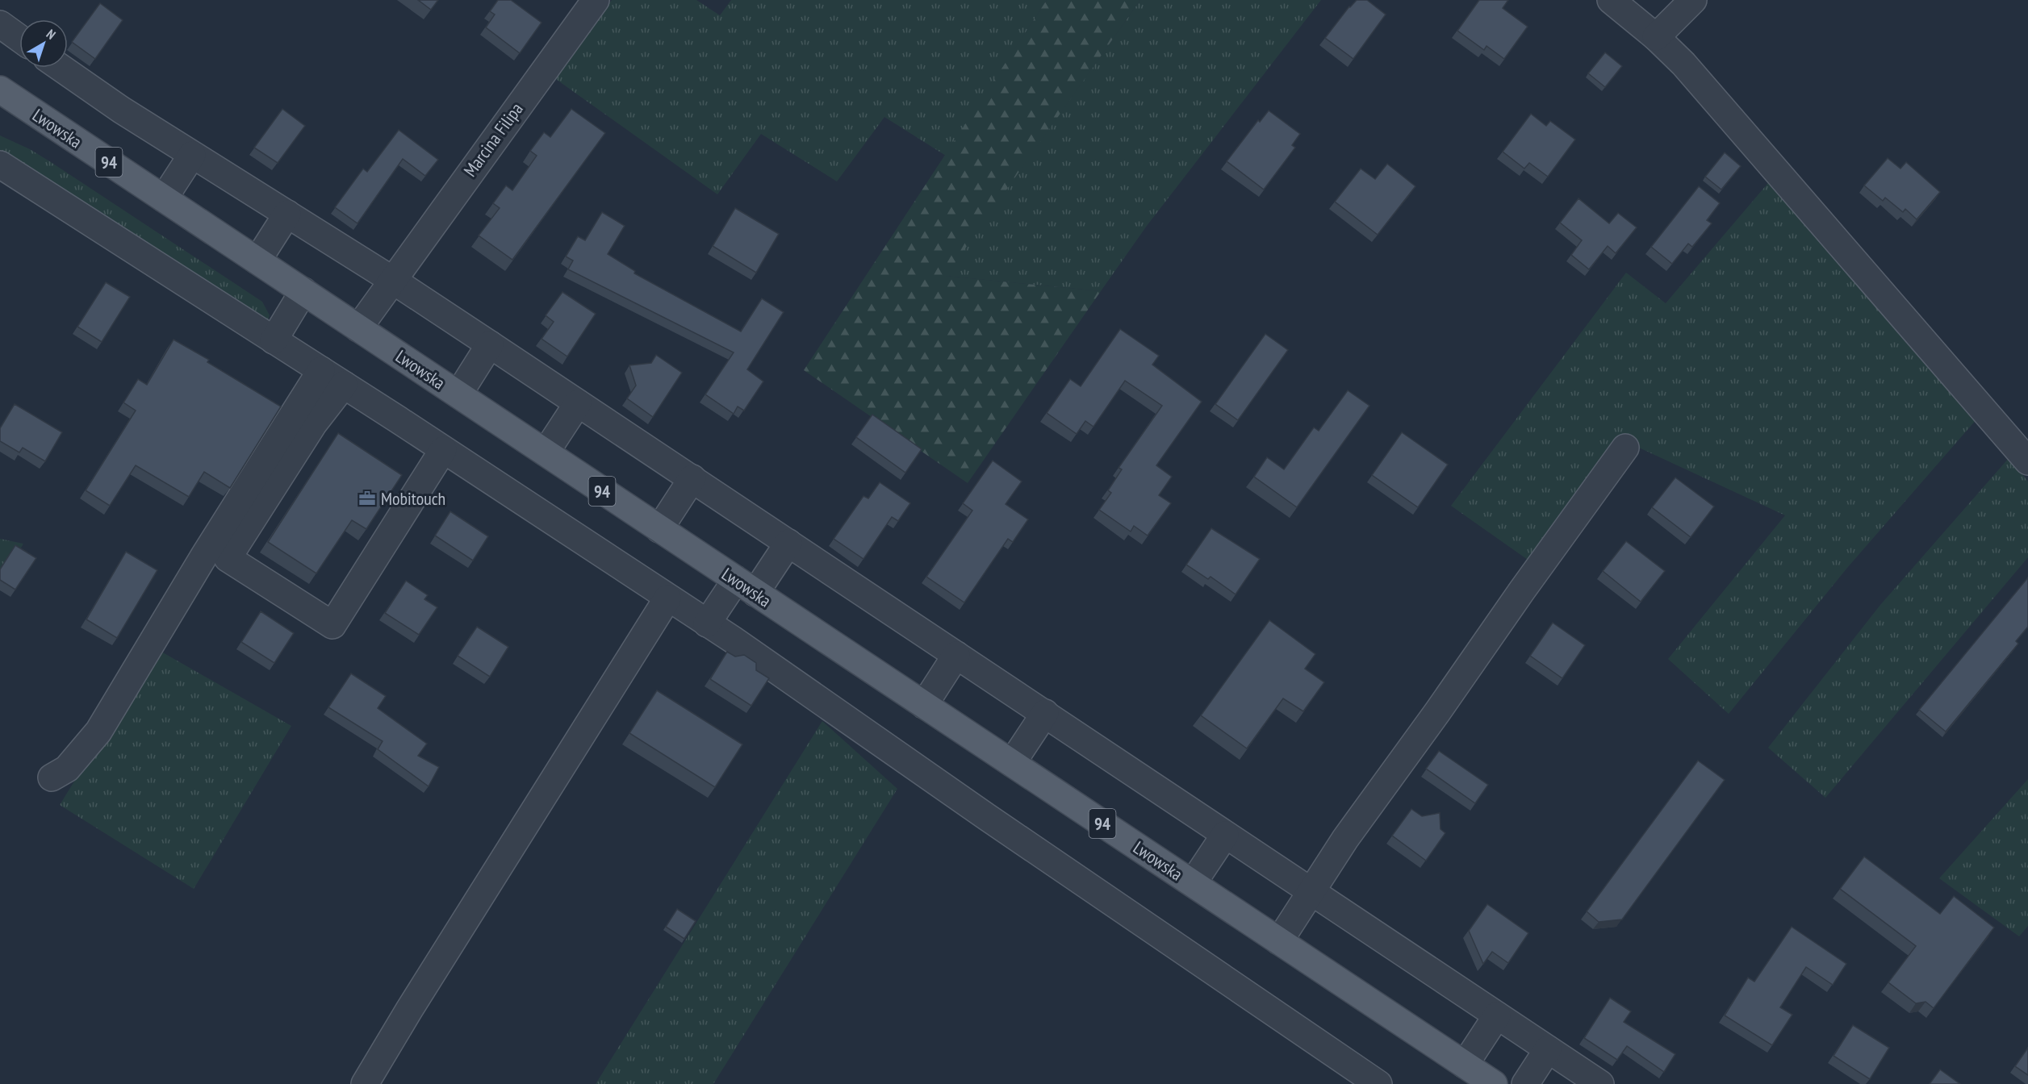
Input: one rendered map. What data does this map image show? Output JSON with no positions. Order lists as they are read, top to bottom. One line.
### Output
{"streets":{"main road":["Lwowska","94"],"street":["Marcina Filipa"]},"crossings":[["Lwowska","Marcina Filipa"]],"places":{"office":["Mobitouch"]},"north":"top right"}
